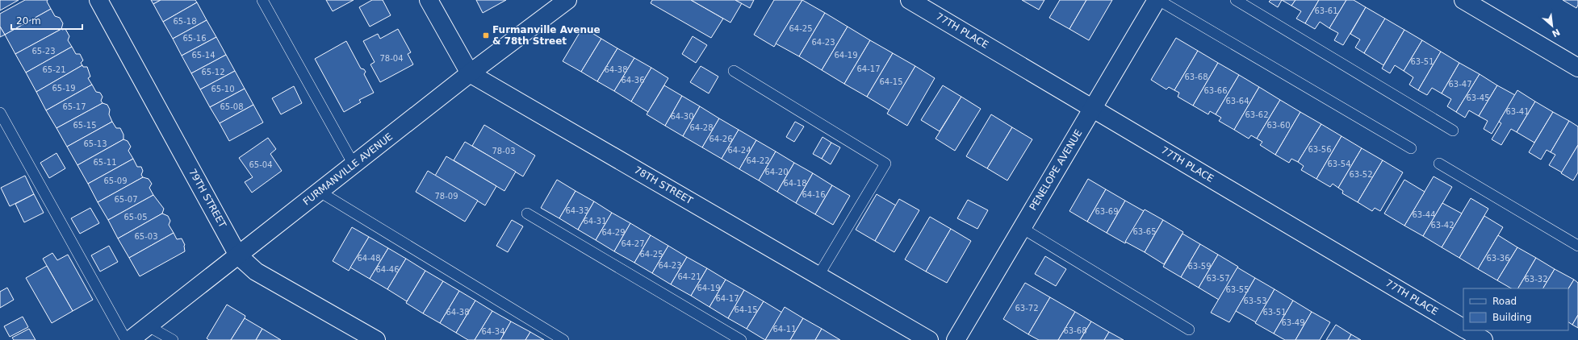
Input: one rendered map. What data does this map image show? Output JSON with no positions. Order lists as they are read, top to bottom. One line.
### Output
{"streets":{"street":["77TH PLACE","FURMANVILLE AVENUE","PENELOPE AVENUE","78TH STREET","79TH STREET"]},"crossings":[["77TH PLACE","PENELOPE AVENUE"],["FURMANVILLE AVENUE","78TH STREET"],["FURMANVILLE AVENUE","79TH STREET"]],"places":{"transit":["Furmanville Avenue & 78th Street"]},"house_numbers":["63-61","65-18","64-25","65-16","64-23","65-23","65-14","64-19","78-04","63-51","64-17","65-21","64-38","65-12","63-68","64-36","64-15","63-47","65-19","65-10","63-66","63-45","63-64","65-17","65-08","63-41","63-62","64-30","65-15","63-60","64-28","64-26","65-13","63-56","64-24","78-03","64-22","65-11","63-54","65-04","64-20","63-52","65-09","64-18","64-16","78-09","65-07","64-33","63-69","63-44","65-05","64-31","63-42","63-65","64-29","65-03","64-27","64-25","64-48","63-36","64-23","63-59","64-46","64-21","63-57","63-32","64-19","63-55","64-17","63-53","63-72","64-15","64-38","63-51","63-49","64-11","63-68","64-34"],"legend":["Road","Building"],"scale_bar":"20 m","north":"bottom right"}
